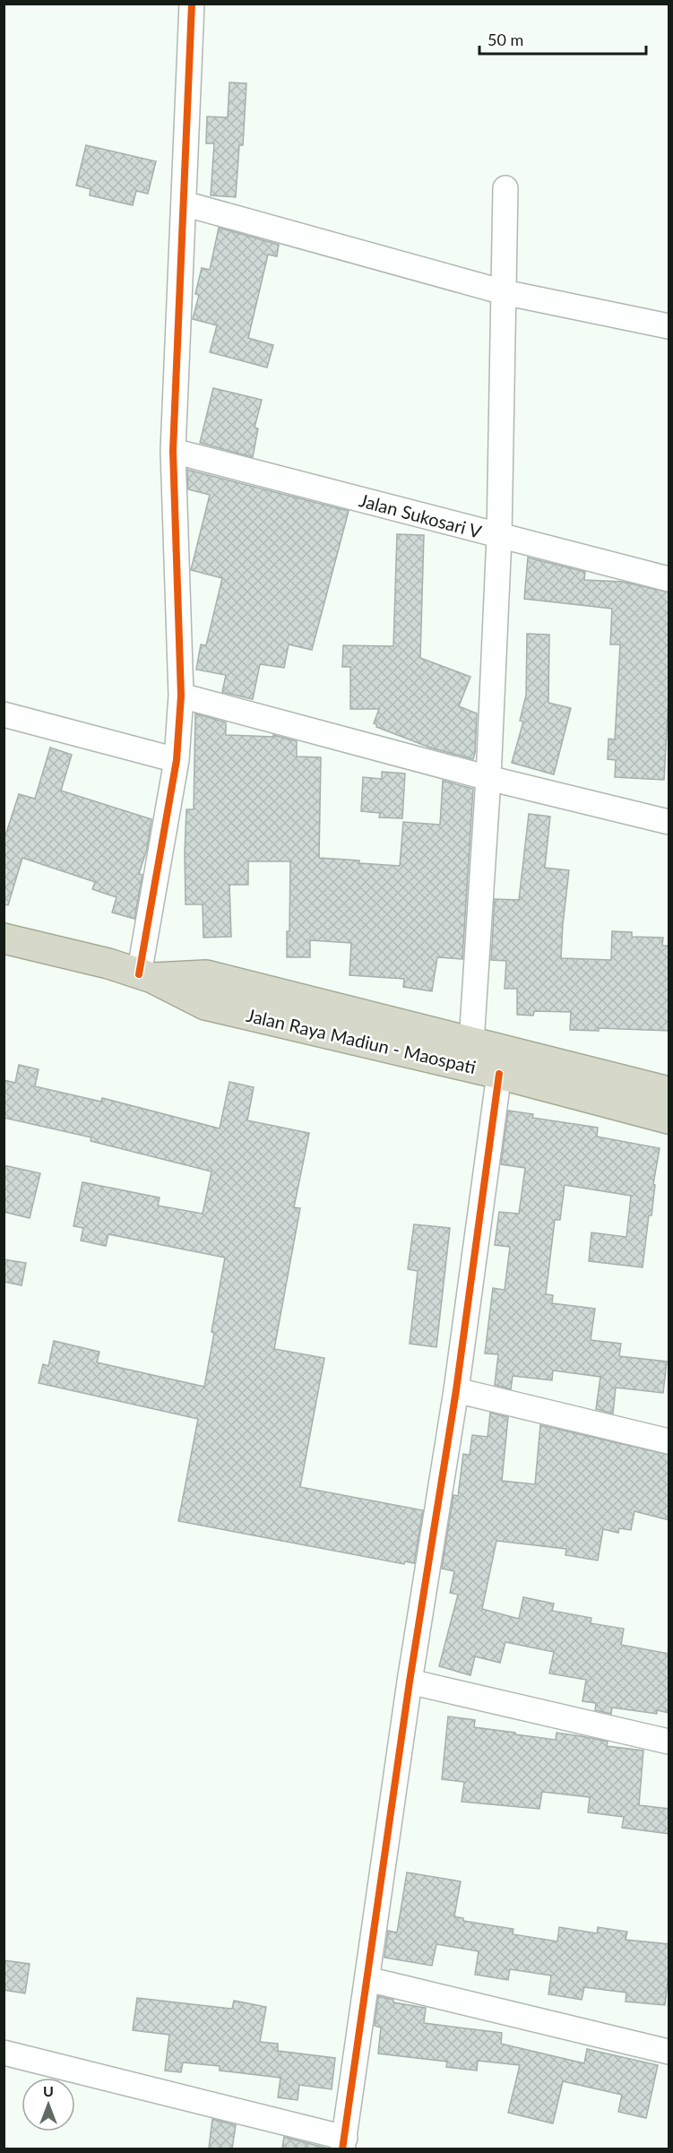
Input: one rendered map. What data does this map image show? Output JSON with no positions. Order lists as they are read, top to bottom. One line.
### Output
{"streets":{"highway":["Jalan Raya Madiun - Maospati"],"street":["Jalan Sukosari V"]},"scale_bar":"50 m","north":"top"}
